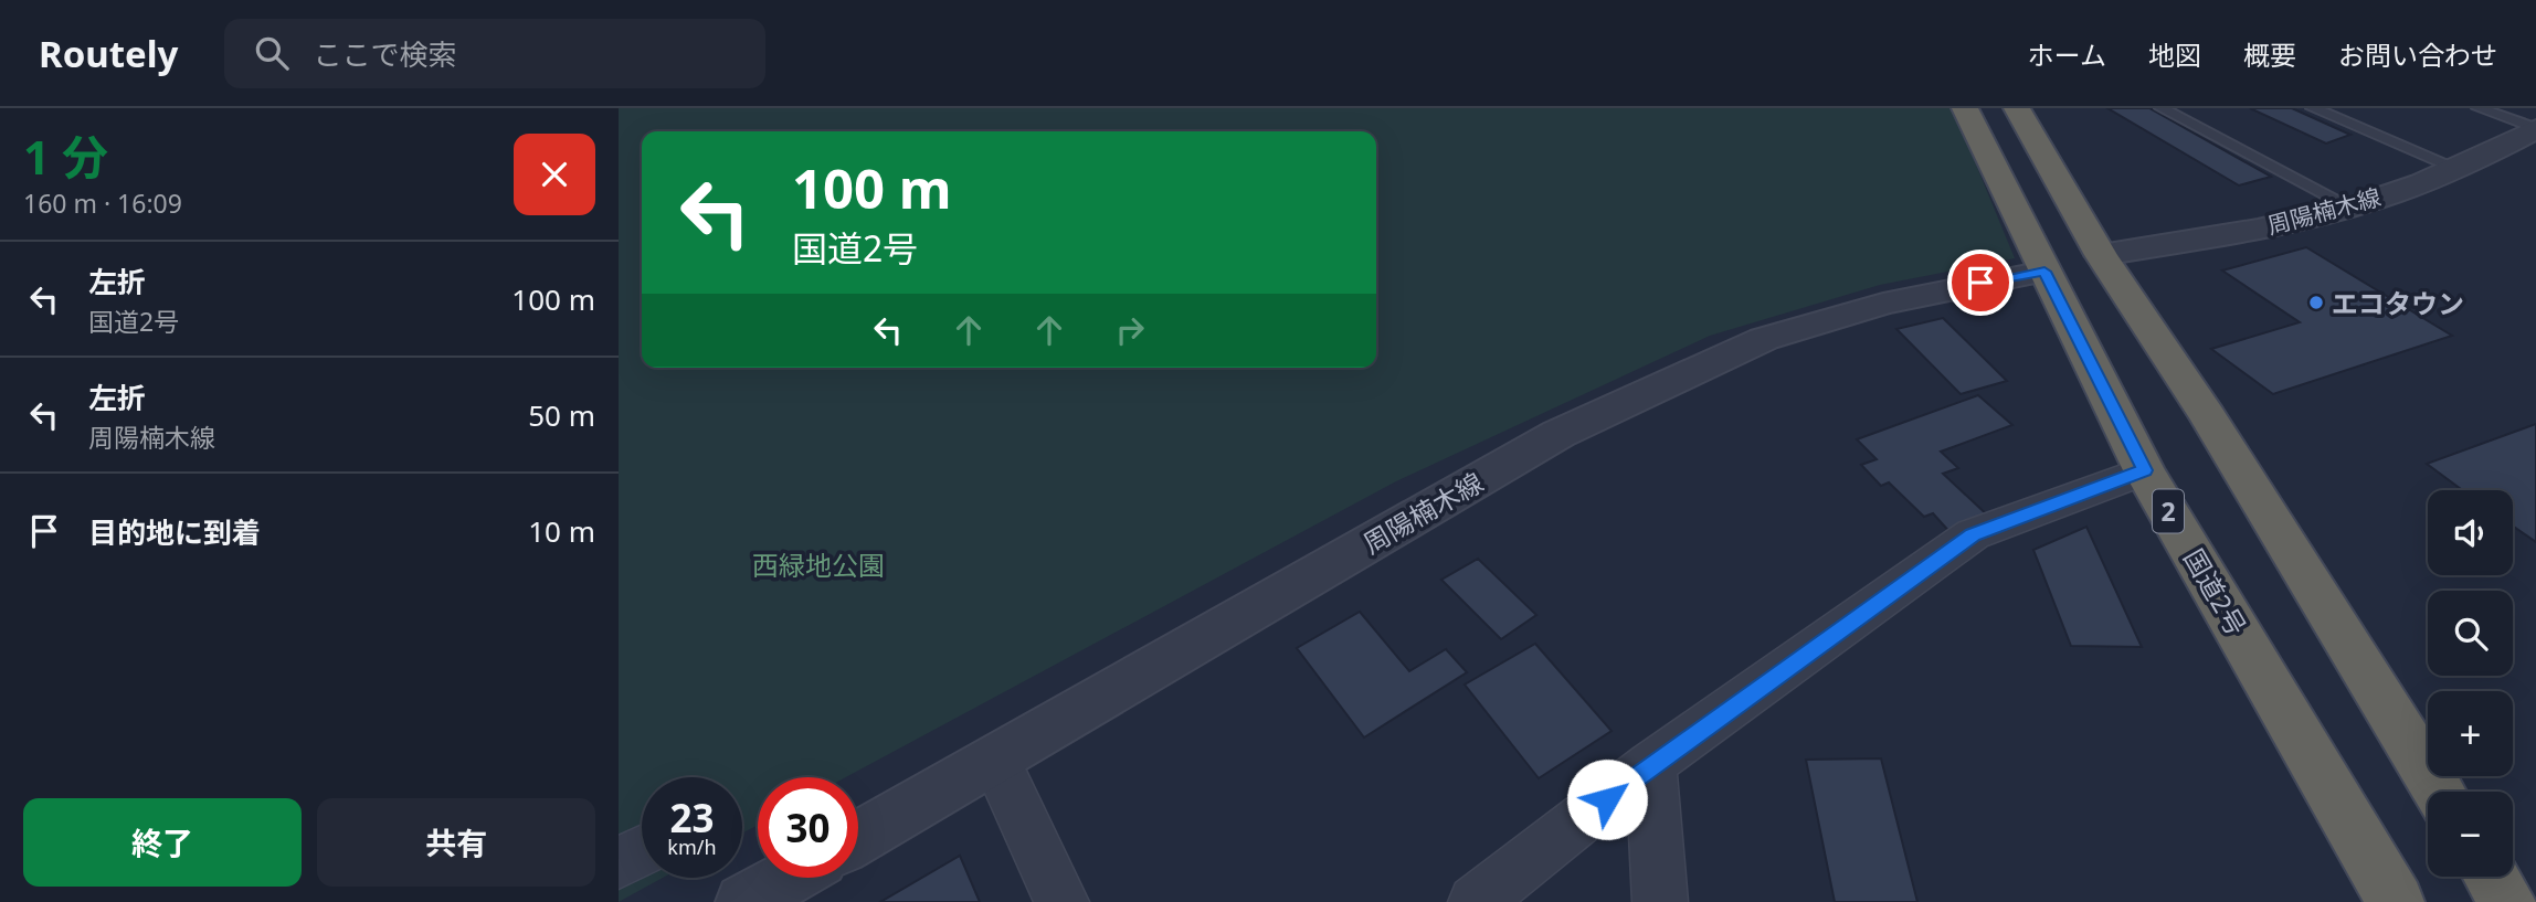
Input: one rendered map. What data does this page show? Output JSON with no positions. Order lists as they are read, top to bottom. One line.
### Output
{"streets":{"highway":["2","国道2号"],"street":["周陽楠木線"]},"crossings":[["周陽楠木線","国道2号"]],"parks":["西緑地公園"],"places":["エコタウン"],"page":{"header":"Routely","search":"ここで検索","nav":["ホーム","地図","概要","お問い合わせ"],"heading":["1 分","160 m · 16:09"],"turn":["100 m","国道2号"],"list":[{"name":"左折","note":"国道2号","value":"100 m"},{"name":"左折","note":"周陽楠木線","value":"50 m"},{"name":"目的地に到着","value":"10 m"}],"map_buttons":["+","−"],"speed":"23 km/h","limit":"30","buttons":["終了","共有"]}}
